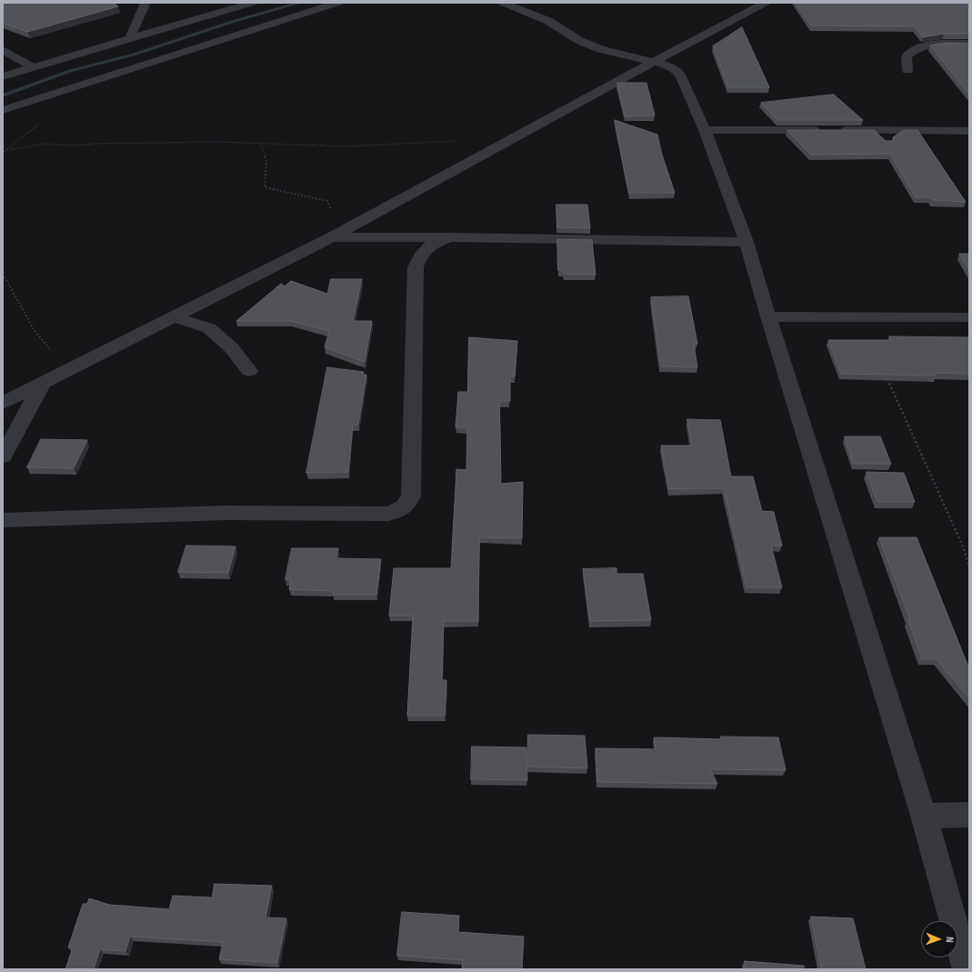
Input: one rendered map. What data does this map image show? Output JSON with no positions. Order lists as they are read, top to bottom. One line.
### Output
{"north":"right"}
